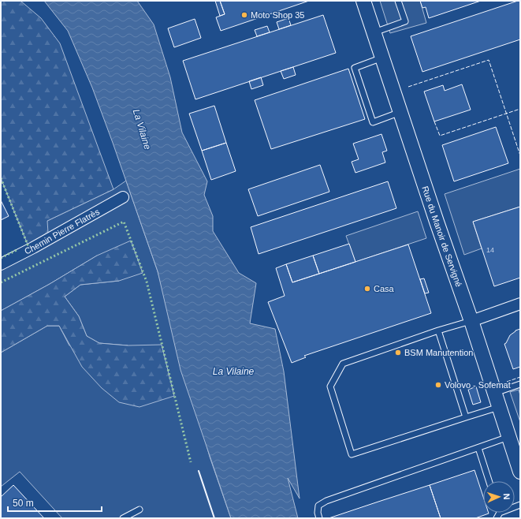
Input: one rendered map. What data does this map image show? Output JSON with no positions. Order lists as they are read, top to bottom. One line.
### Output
{"streets":{"street":["Chemin Pierre Flatrès","Rue du Manoir de Servigné"]},"water":["La Vilaine"],"places":["Moto Shop 35","Casa","BSM Manutention","Volovo - Sofemat"],"house_numbers":["14"],"scale_bar":"50 m","north":"right"}
